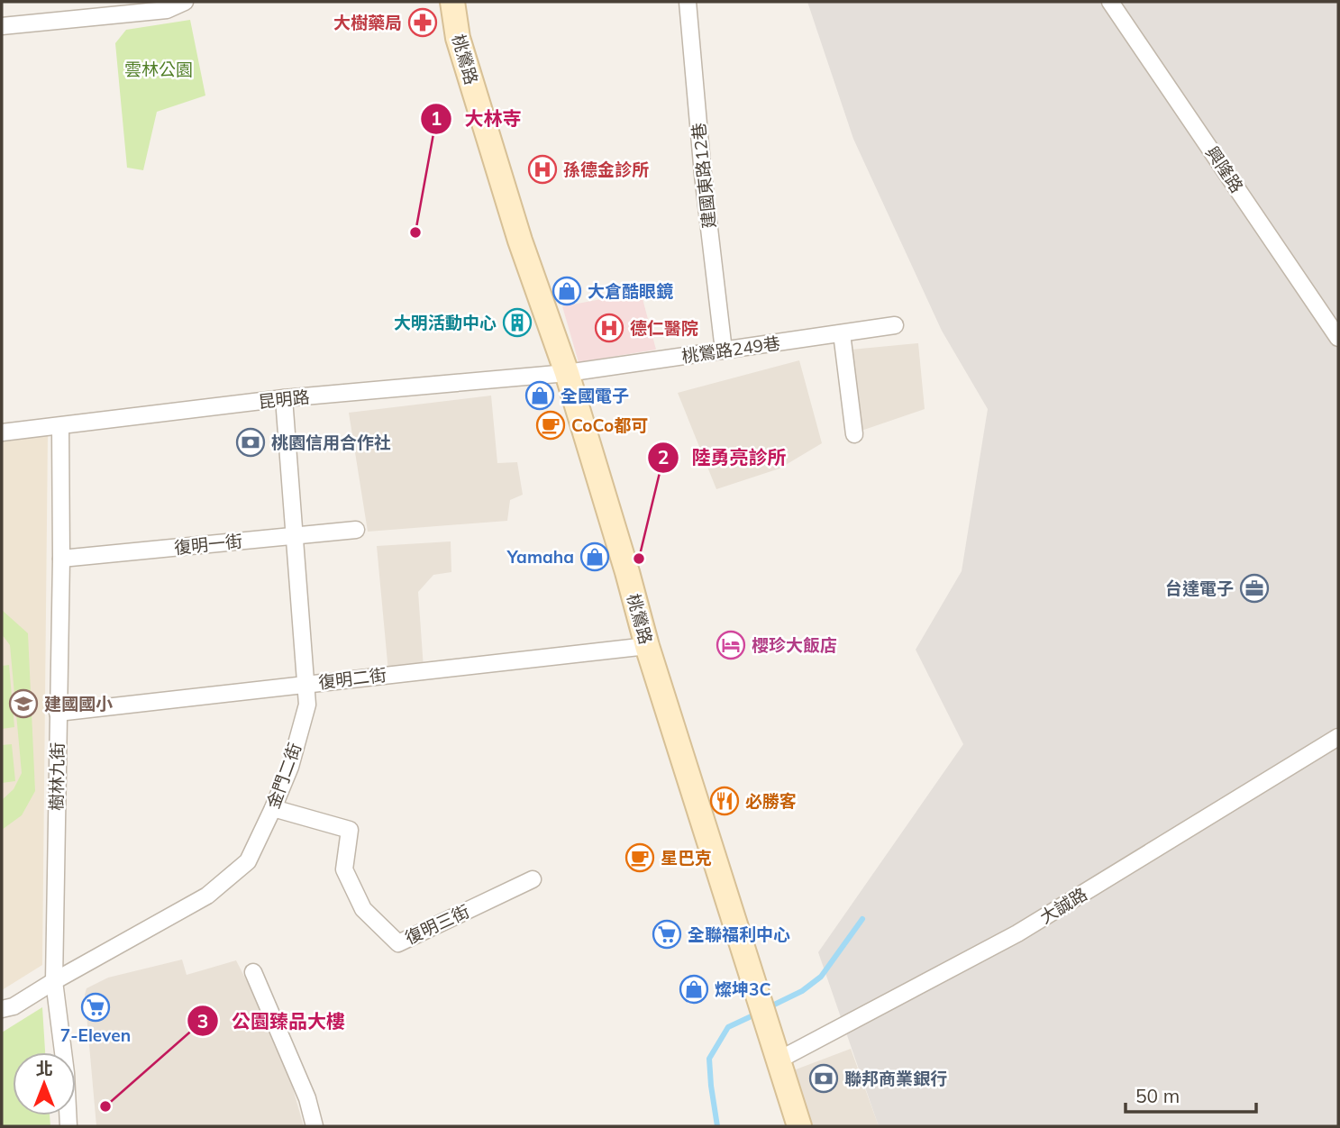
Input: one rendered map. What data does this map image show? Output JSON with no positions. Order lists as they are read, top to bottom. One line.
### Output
{"streets":{"main road":["桃鶯路"],"street":["興隆路","建國東路12巷","桃鶯路249巷","昆明路","復明一街","復明二街","金門二街","樹林九街","大誠路","復明三街"]},"crossings":[["桃鶯路","桃鶯路249巷"],["桃鶯路","昆明路"],["桃鶯路","復明二街"],["桃鶯路","大誠路"],["建國東路12巷","桃鶯路249巷"],["桃鶯路249巷","昆明路"],["昆明路","金門二街"],["昆明路","樹林九街"],["復明一街","金門二街"],["復明一街","樹林九街"],["復明二街","金門二街"],["復明二街","樹林九街"],["金門二街","樹林九街"],["金門二街","復明三街"]],"parks":["雲林公園"],"places":{"pharmacy":["大樹藥局"],"hospital":["孫德金診所","德仁醫院"],"other":["大林寺","陸勇亮診所","公園臻品大樓"],"shop":["大倉酷眼鏡","全國電子","Yamaha","燦坤3C"],"building":["大明活動中心"],"cafe":["CoCo都可","星巴克"],"bank":["桃園信用合作社","聯邦商業銀行"],"office":["台達電子"],"hotel":["櫻珍大飯店"],"school or university":["建國國小"],"restaurant":["必勝客"],"supermarket":["全聯福利中心","7-Eleven"]},"scale_bar":"50 m","north":"top"}
